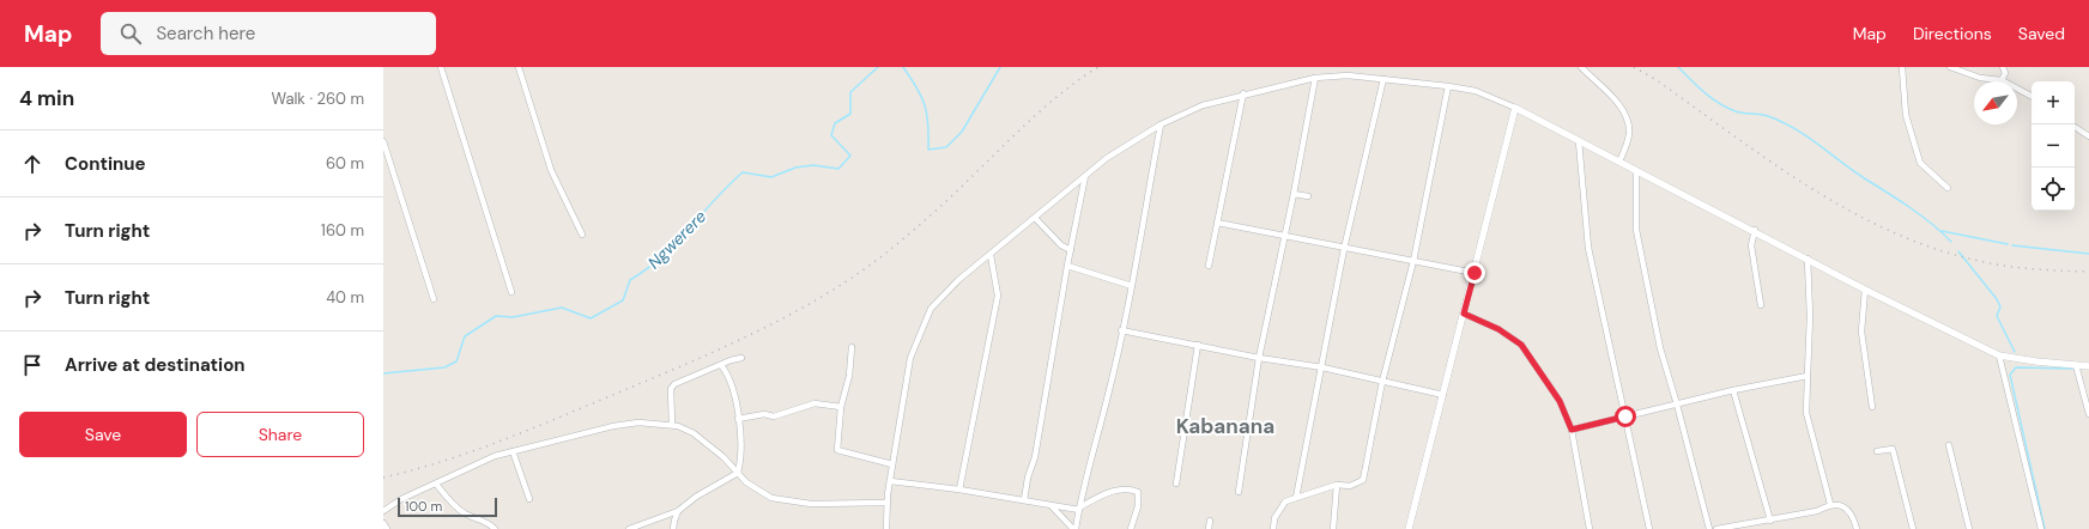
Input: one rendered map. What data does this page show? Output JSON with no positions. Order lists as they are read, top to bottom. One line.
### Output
{"districts":["Kabanana"],"water":["Ngwerere"],"scale_bar":"100 m","north":"bottom left","page":{"header":"Map","search":"Search here","nav":["Map","Directions","Saved"],"heading":["4 min","Walk · 260 m"],"map_buttons":["+","−"],"list":[["Continue","60 m"],["Turn right","160 m"],["Turn right","40 m"],"Arrive at destination"],"buttons":["Save","Share"],"scale":"100 m"}}
